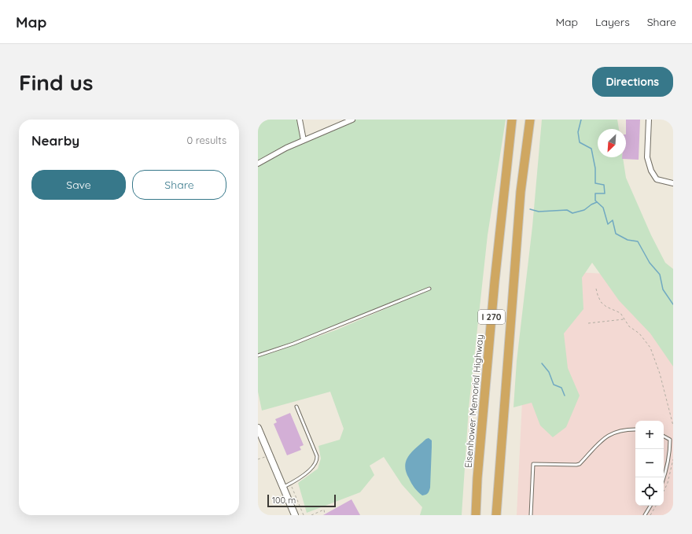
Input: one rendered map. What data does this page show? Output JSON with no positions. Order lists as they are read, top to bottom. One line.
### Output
{"streets":{"highway":["I 270","Eisenhower Memorial Highway"]},"scale_bar":"100 m","north":"bottom left","page":{"header":"Map","nav":["Map","Layers","Share"],"buttons":["Directions",["Save","Share"]],"title":"Find us","heading":["Nearby","0 results"],"map_buttons":["+","−"],"scale":"100 m"}}
